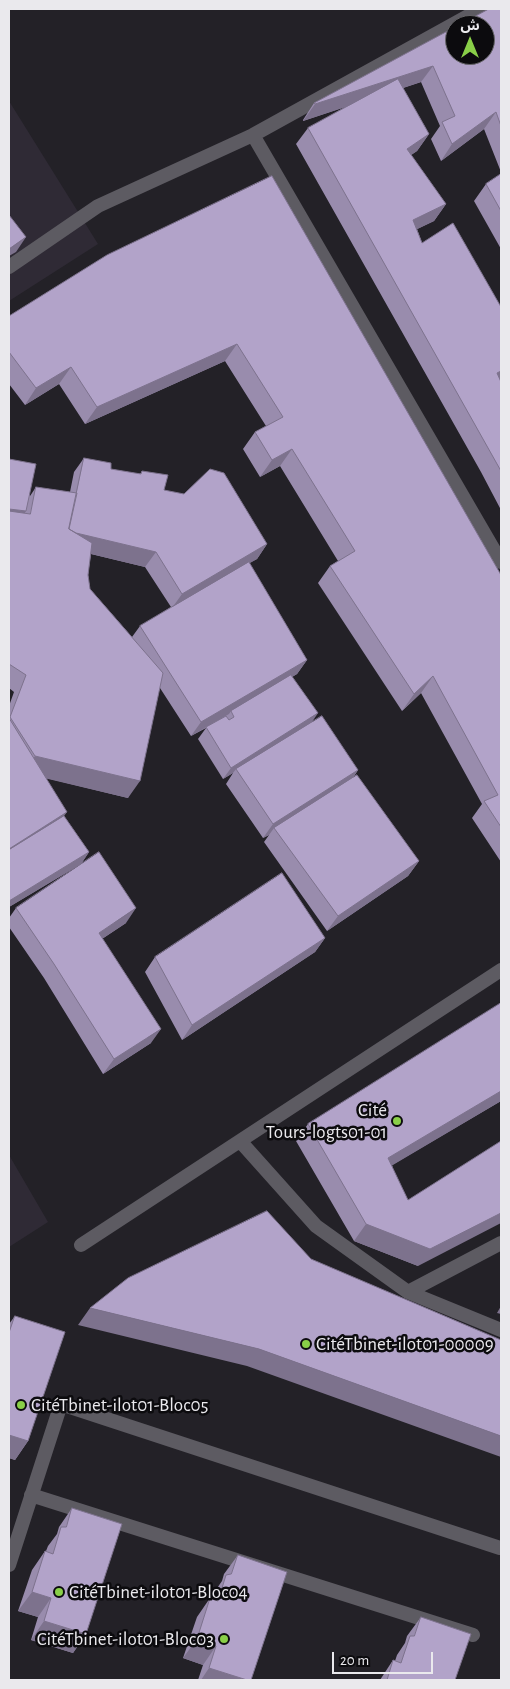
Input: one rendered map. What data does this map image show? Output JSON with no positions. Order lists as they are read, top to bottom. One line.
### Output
{"places":["Cité Tours-logts01-01","CitéTbinet-ilot01-00009","CitéTbinet-ilot01-Bloc05","CitéTbinet-ilot01-Bloc04","CitéTbinet-ilot01-Bloc03"],"scale_bar":"20 m","north":"top"}
